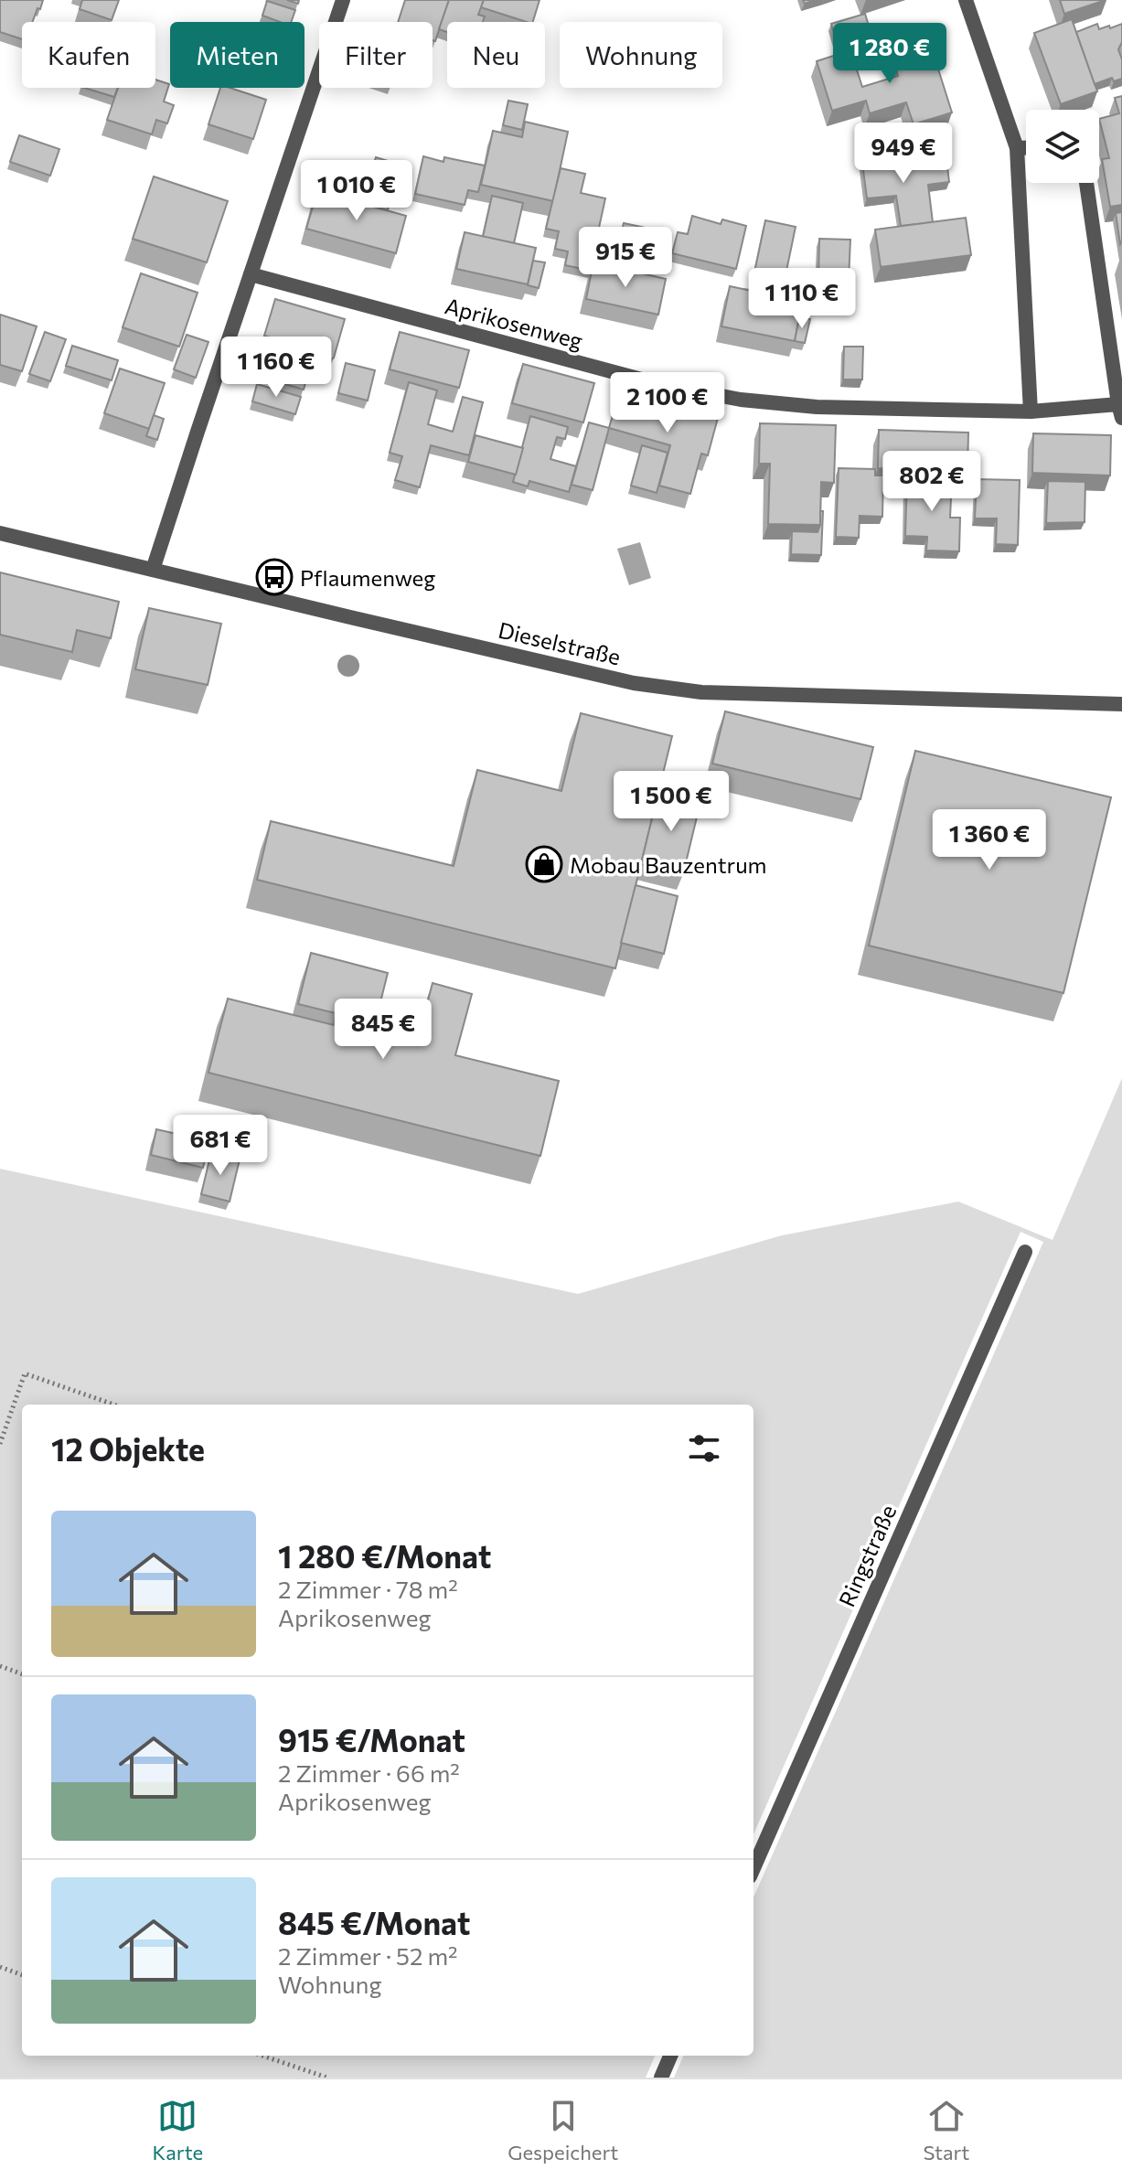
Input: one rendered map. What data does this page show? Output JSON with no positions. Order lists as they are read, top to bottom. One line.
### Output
{"streets":{"street":["Aprikosenweg","Dieselstraße","Ringstraße"]},"places":{"bus stop":["Pflaumenweg"],"shop":["Mobau Bauzentrum"]},"page":{"chip":["Kaufen","Mieten","Filter","Neu","Wohnung"],"price":["1 280 €","949 €","1 010 €","915 €","1 110 €","1 160 €","2 100 €","802 €","1 500 €","1 360 €","845 €","681 €"],"heading":"12 Objekte","list":[{"name":"1 280 €/Monat","note":"2 Zimmer · 78 m² · Aprikosenweg"},{"name":"915 €/Monat","note":"2 Zimmer · 66 m² · Aprikosenweg"},{"name":"845 €/Monat","note":"2 Zimmer · 52 m² · Wohnung"}],"tabs":["Karte","Gespeichert","Start"]}}
